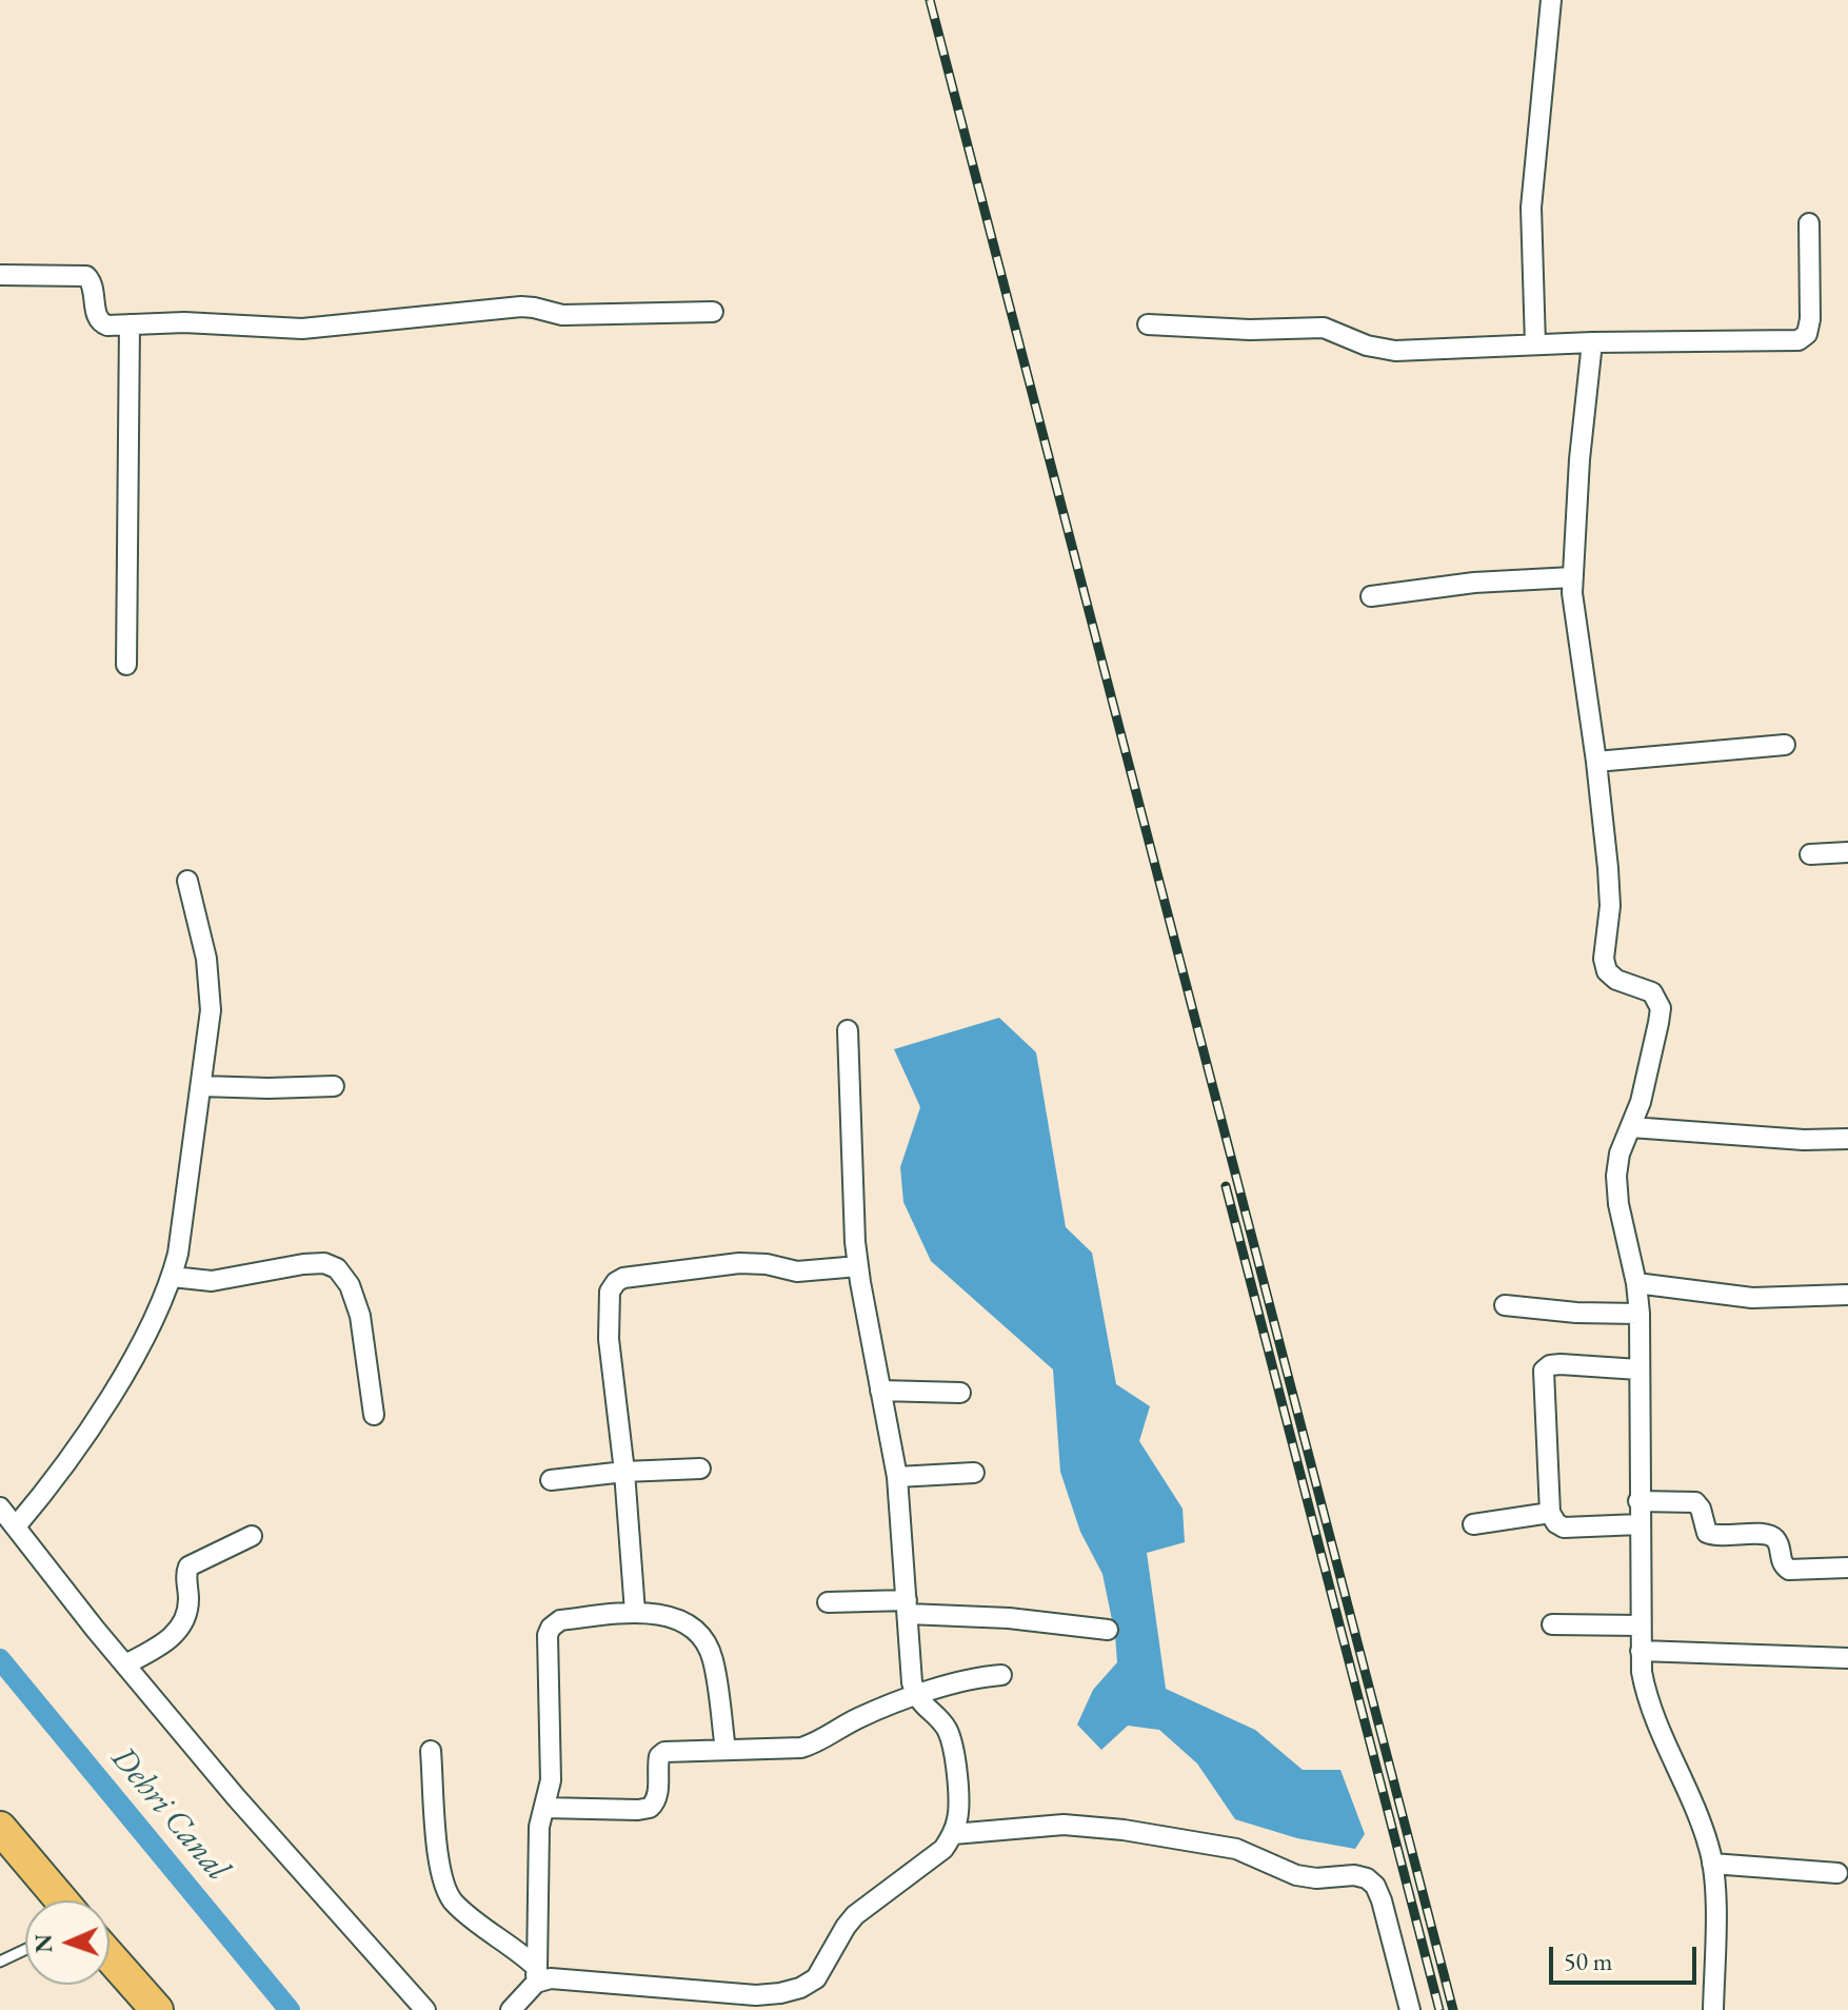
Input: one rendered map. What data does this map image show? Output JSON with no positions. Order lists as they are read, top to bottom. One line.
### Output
{"water":["Dehri Canal"],"scale_bar":"50 m","north":"left"}
